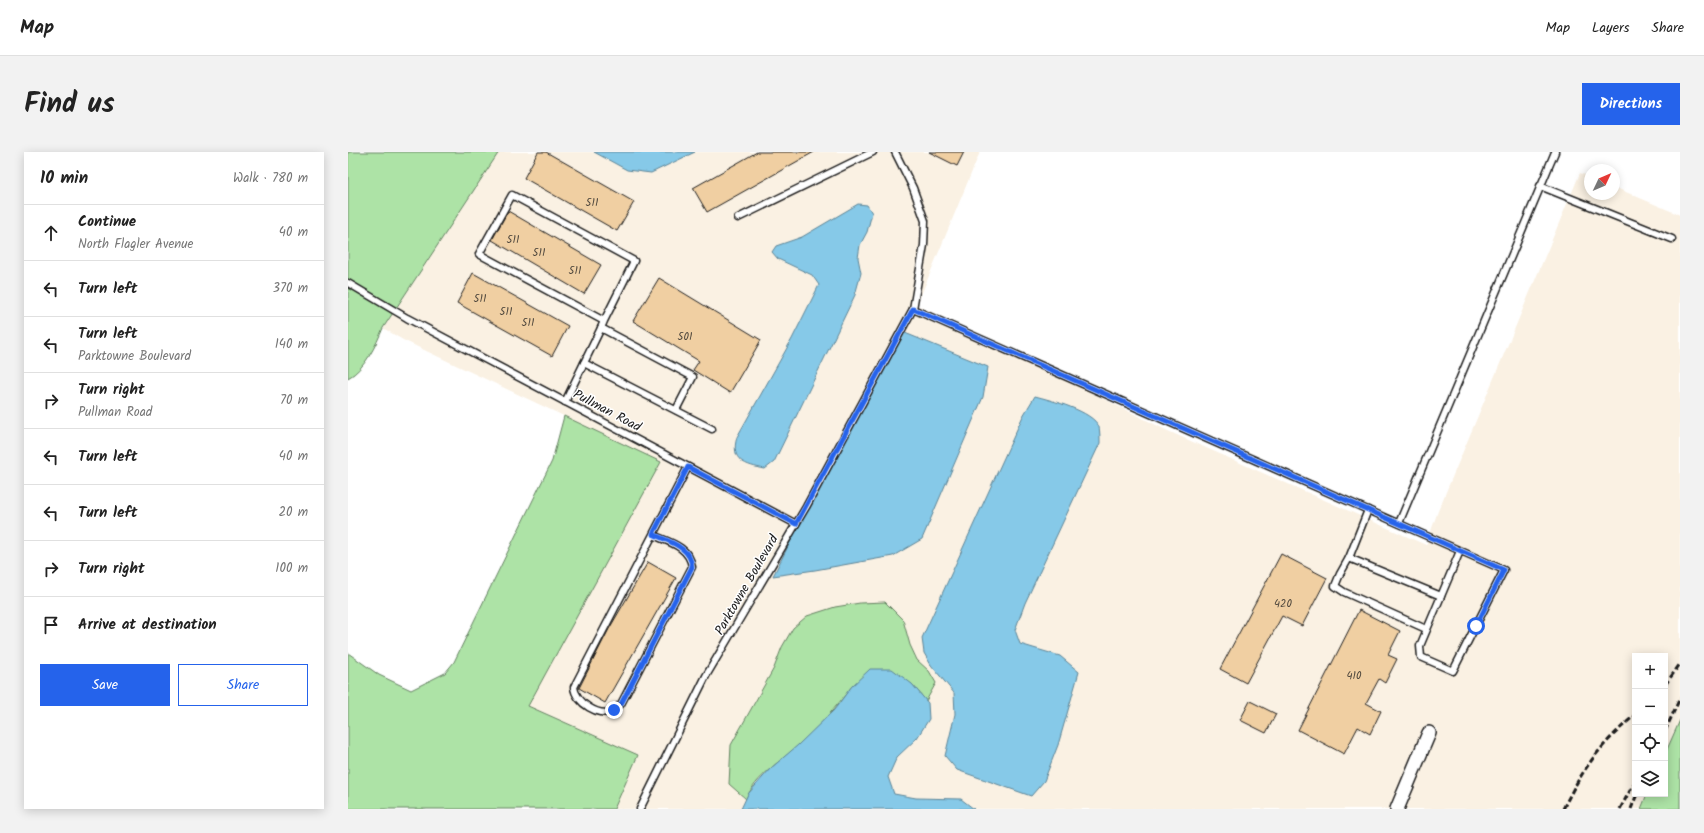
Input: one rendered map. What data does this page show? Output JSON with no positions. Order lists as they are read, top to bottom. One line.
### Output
{"streets":{"lane":["Pullman Road","Parktowne Boulevard"]},"crossings":[["Pullman Road","Parktowne Boulevard"]],"house_numbers":["511","511","511","511","511","511","511","501","420","410"],"north":"top right","page":{"header":"Map","nav":["Map","Layers","Share"],"title":"Find us","buttons":["Directions",["Save","Share"]],"heading":["10 min","Walk · 780 m"],"list":[["Continue","North Flagler Avenue","40 m"],["Turn left","370 m"],["Turn left","Parktowne Boulevard","140 m"],["Turn right","Pullman Road","70 m"],["Turn left","40 m"],["Turn left","20 m"],["Turn right","100 m"],"Arrive at destination"],"map_buttons":["+","−"]}}
